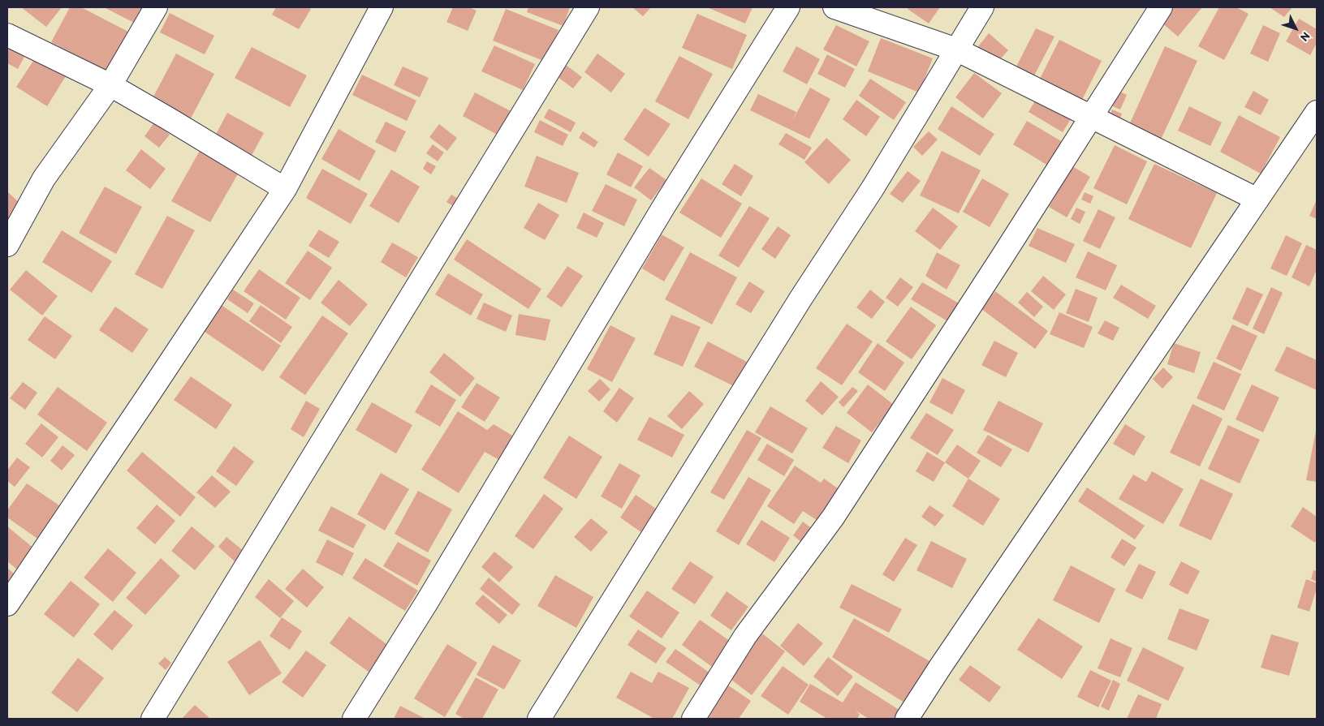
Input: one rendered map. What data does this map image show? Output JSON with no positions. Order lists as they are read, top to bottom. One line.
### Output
{"north":"bottom right"}
